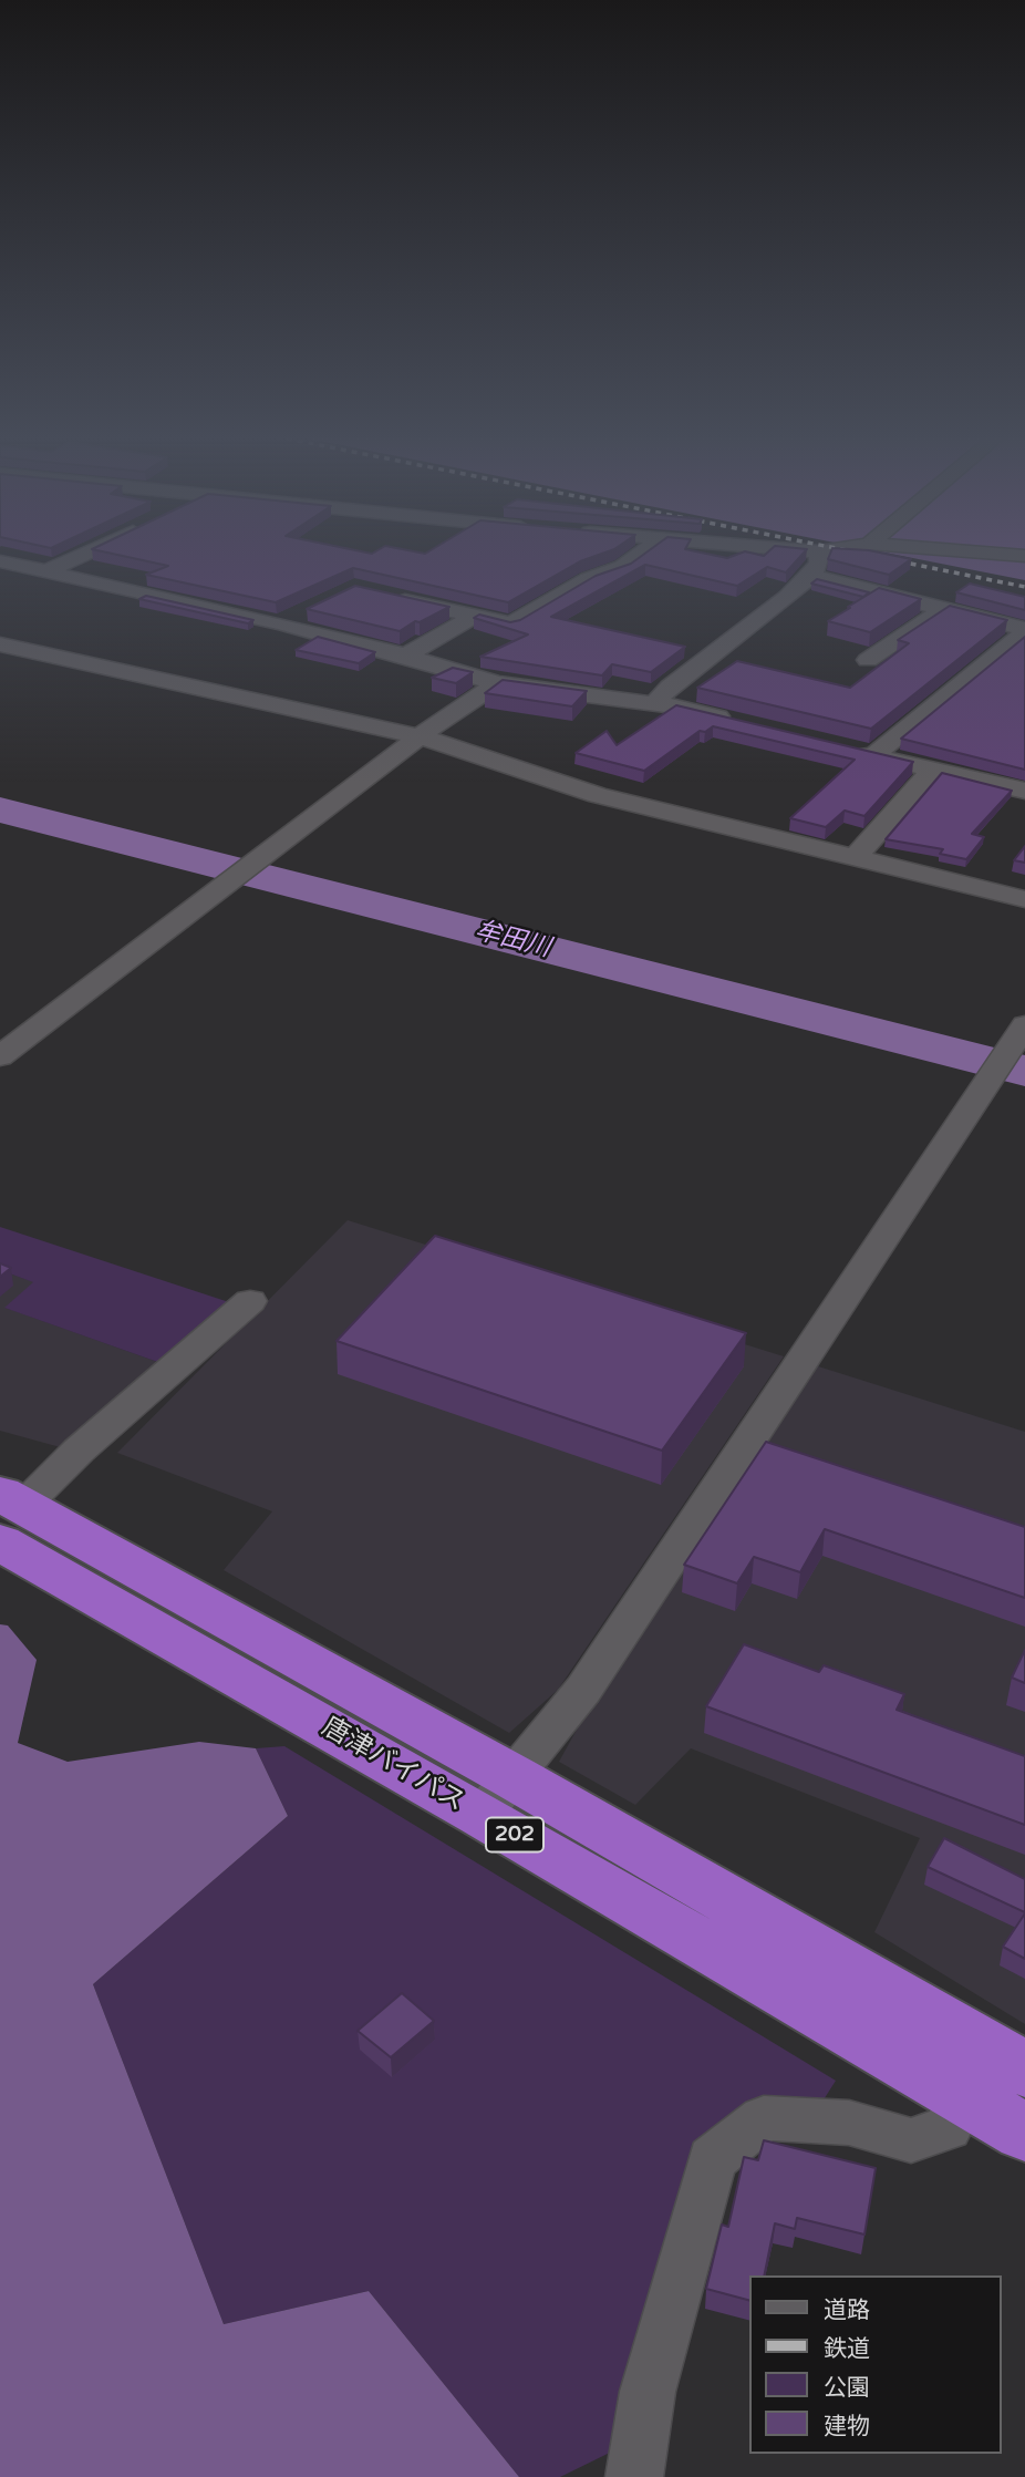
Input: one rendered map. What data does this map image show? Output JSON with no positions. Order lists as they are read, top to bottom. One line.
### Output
{"streets":{"highway":["唐津バイパス","202"]},"water":["牟田川"],"legend":["道路","鉄道","公園","建物"]}
